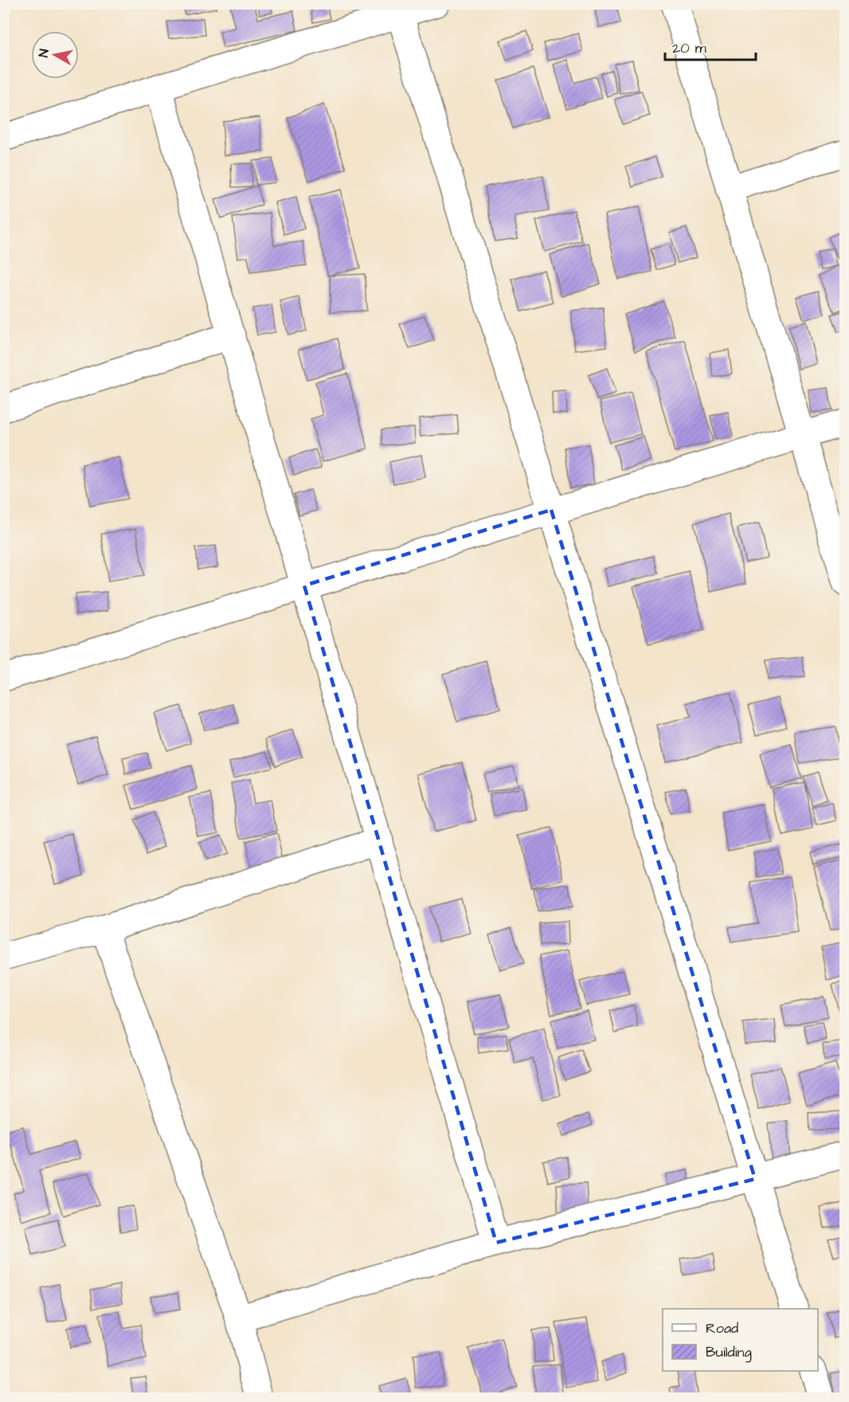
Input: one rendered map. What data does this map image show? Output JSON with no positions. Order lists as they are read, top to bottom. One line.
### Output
{"legend":["Road","Building"],"scale_bar":"20 m","north":"left"}
